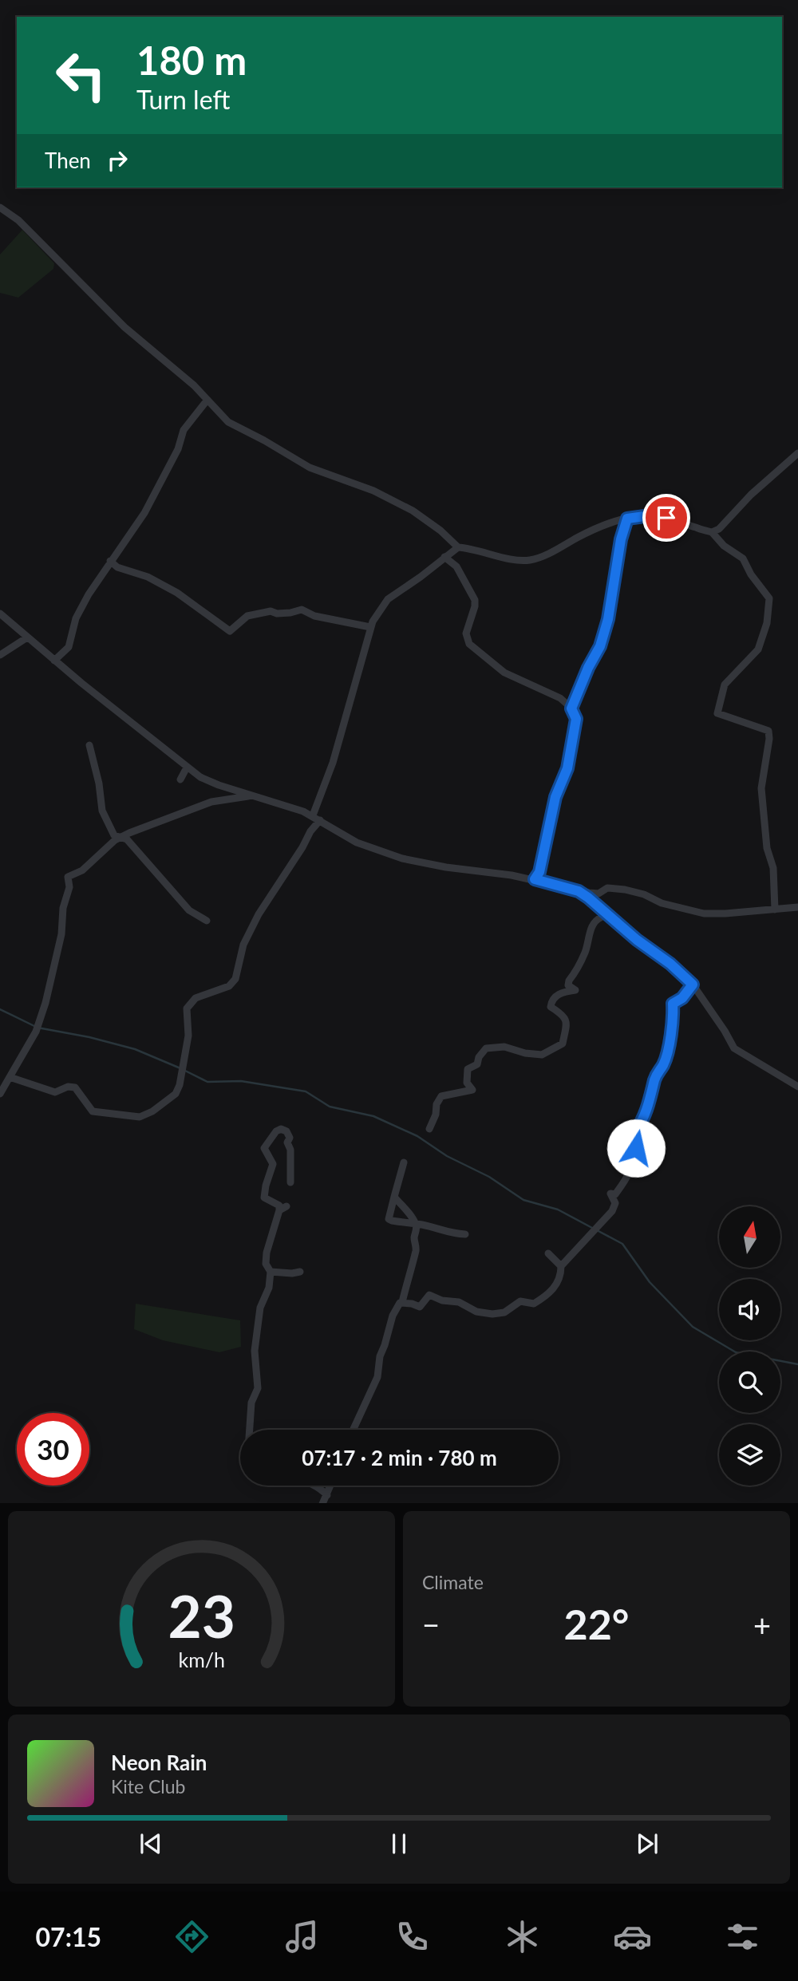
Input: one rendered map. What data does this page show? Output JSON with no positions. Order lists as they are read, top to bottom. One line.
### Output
{"north":"top","page":{"turn":["180 m","Turn left"],"then":"Then","limit":"30","trip":"07:17 · 2 min · 780 m","tile":"Climate","heat":["−","22°","+"],"song":["Neon Rain","Kite Club"],"tabs":"07:15","gauge":["23","km/h"]}}
